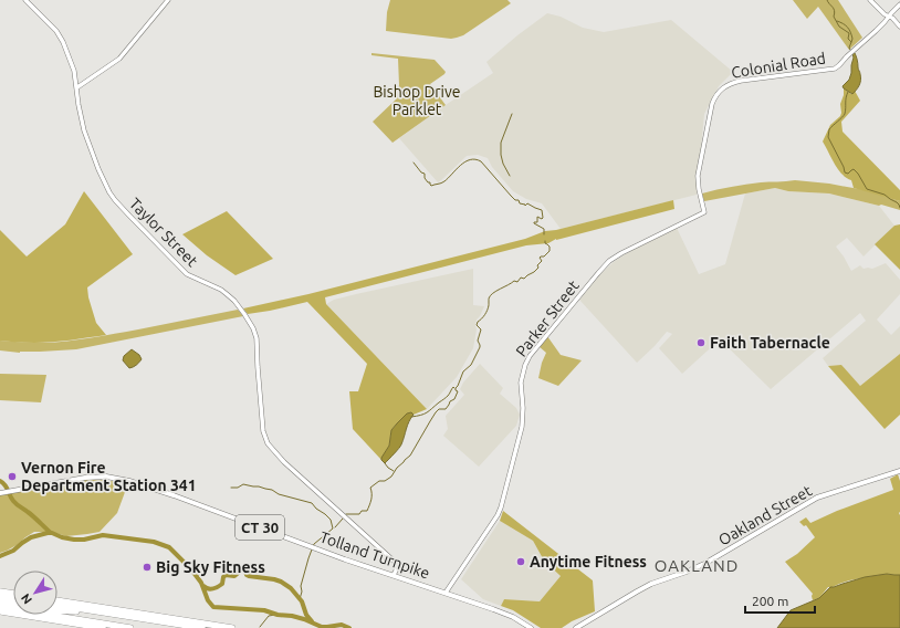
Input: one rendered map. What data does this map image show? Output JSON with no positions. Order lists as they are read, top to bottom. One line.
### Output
{"streets":{"main road":["Oakland Street","CT 30","Tolland Turnpike"],"street":["Colonial Road","Taylor Street","Parker Street"]},"crossings":[["Colonial Road","Parker Street"],["Taylor Street","Tolland Turnpike"],["Parker Street","Tolland Turnpike"]],"districts":["OAKLAND"],"parks":["Bishop Drive Parklet"],"places":["Faith Tabernacle","Vernon Fire Department Station 341","Anytime Fitness","Big Sky Fitness"],"scale_bar":"200 m","north":"bottom left"}
